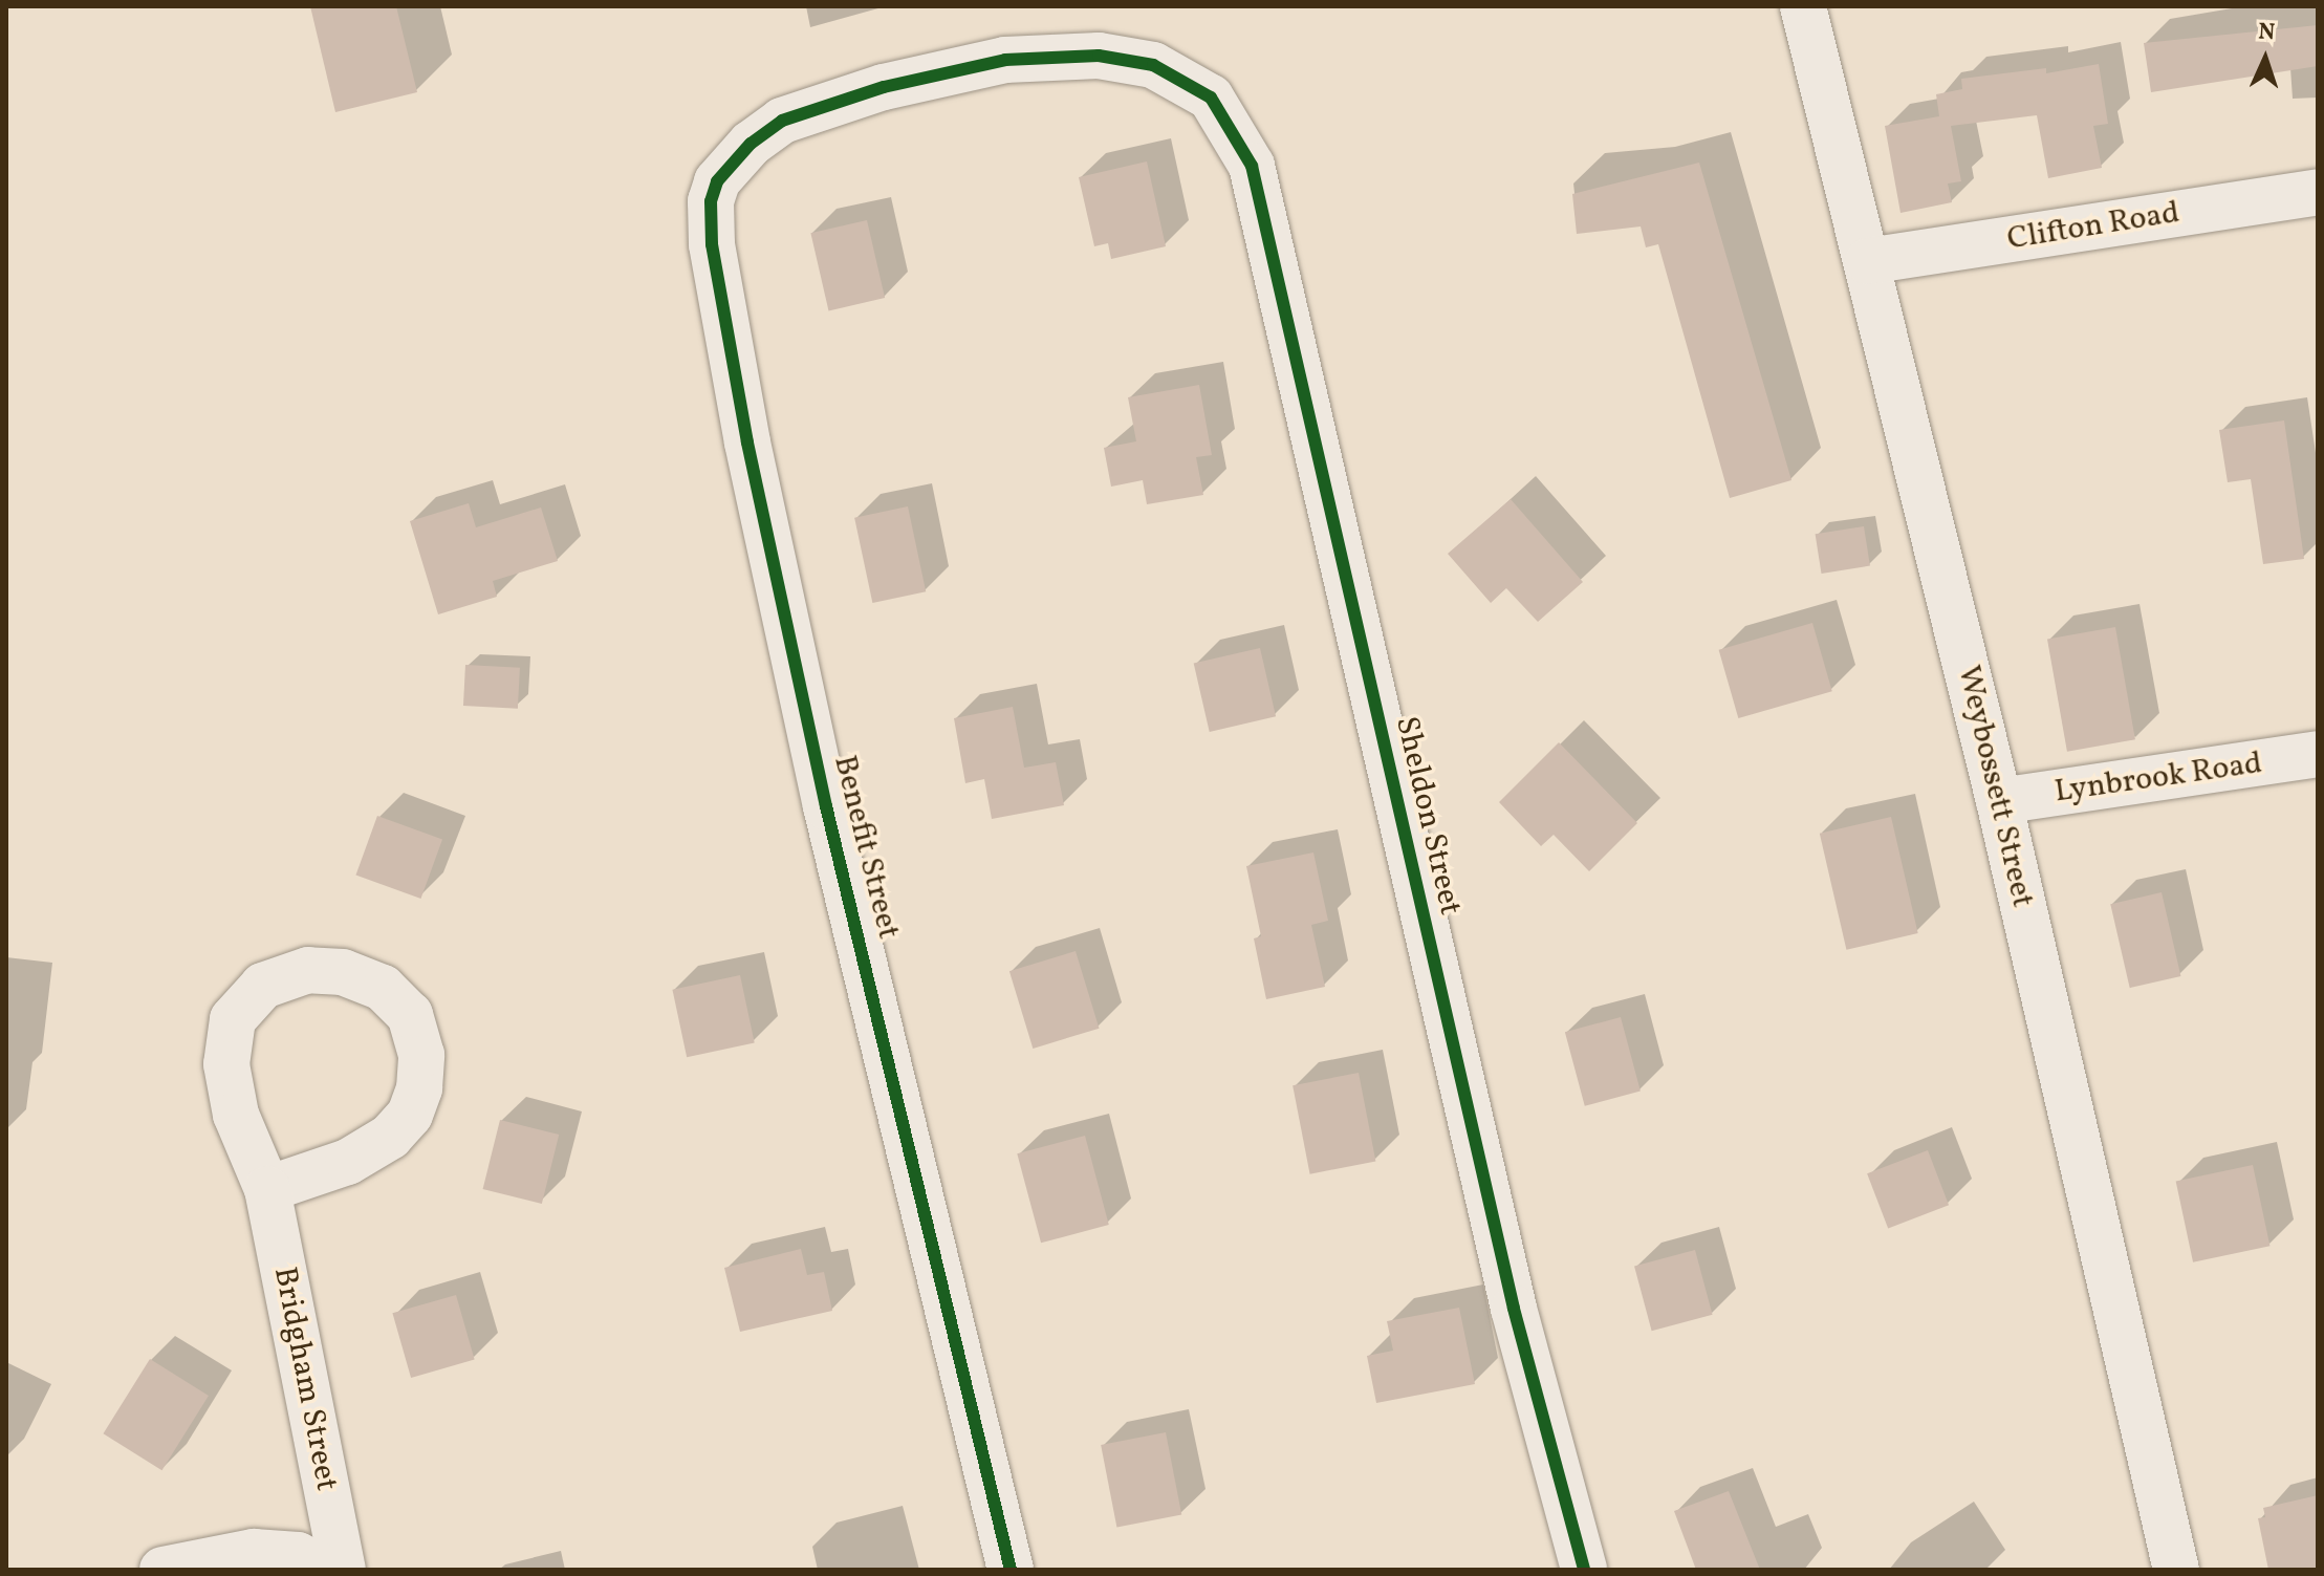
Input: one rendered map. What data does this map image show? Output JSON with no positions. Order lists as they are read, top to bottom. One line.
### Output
{"streets":{"street":["Clifton Road","Lynbrook Road","Weybossett Street","Sheldon Street","Benefit Street","Bridgham Street"]},"crossings":[["Clifton Road","Weybossett Street"],["Lynbrook Road","Weybossett Street"],["Sheldon Street","Benefit Street"]],"north":"top"}
